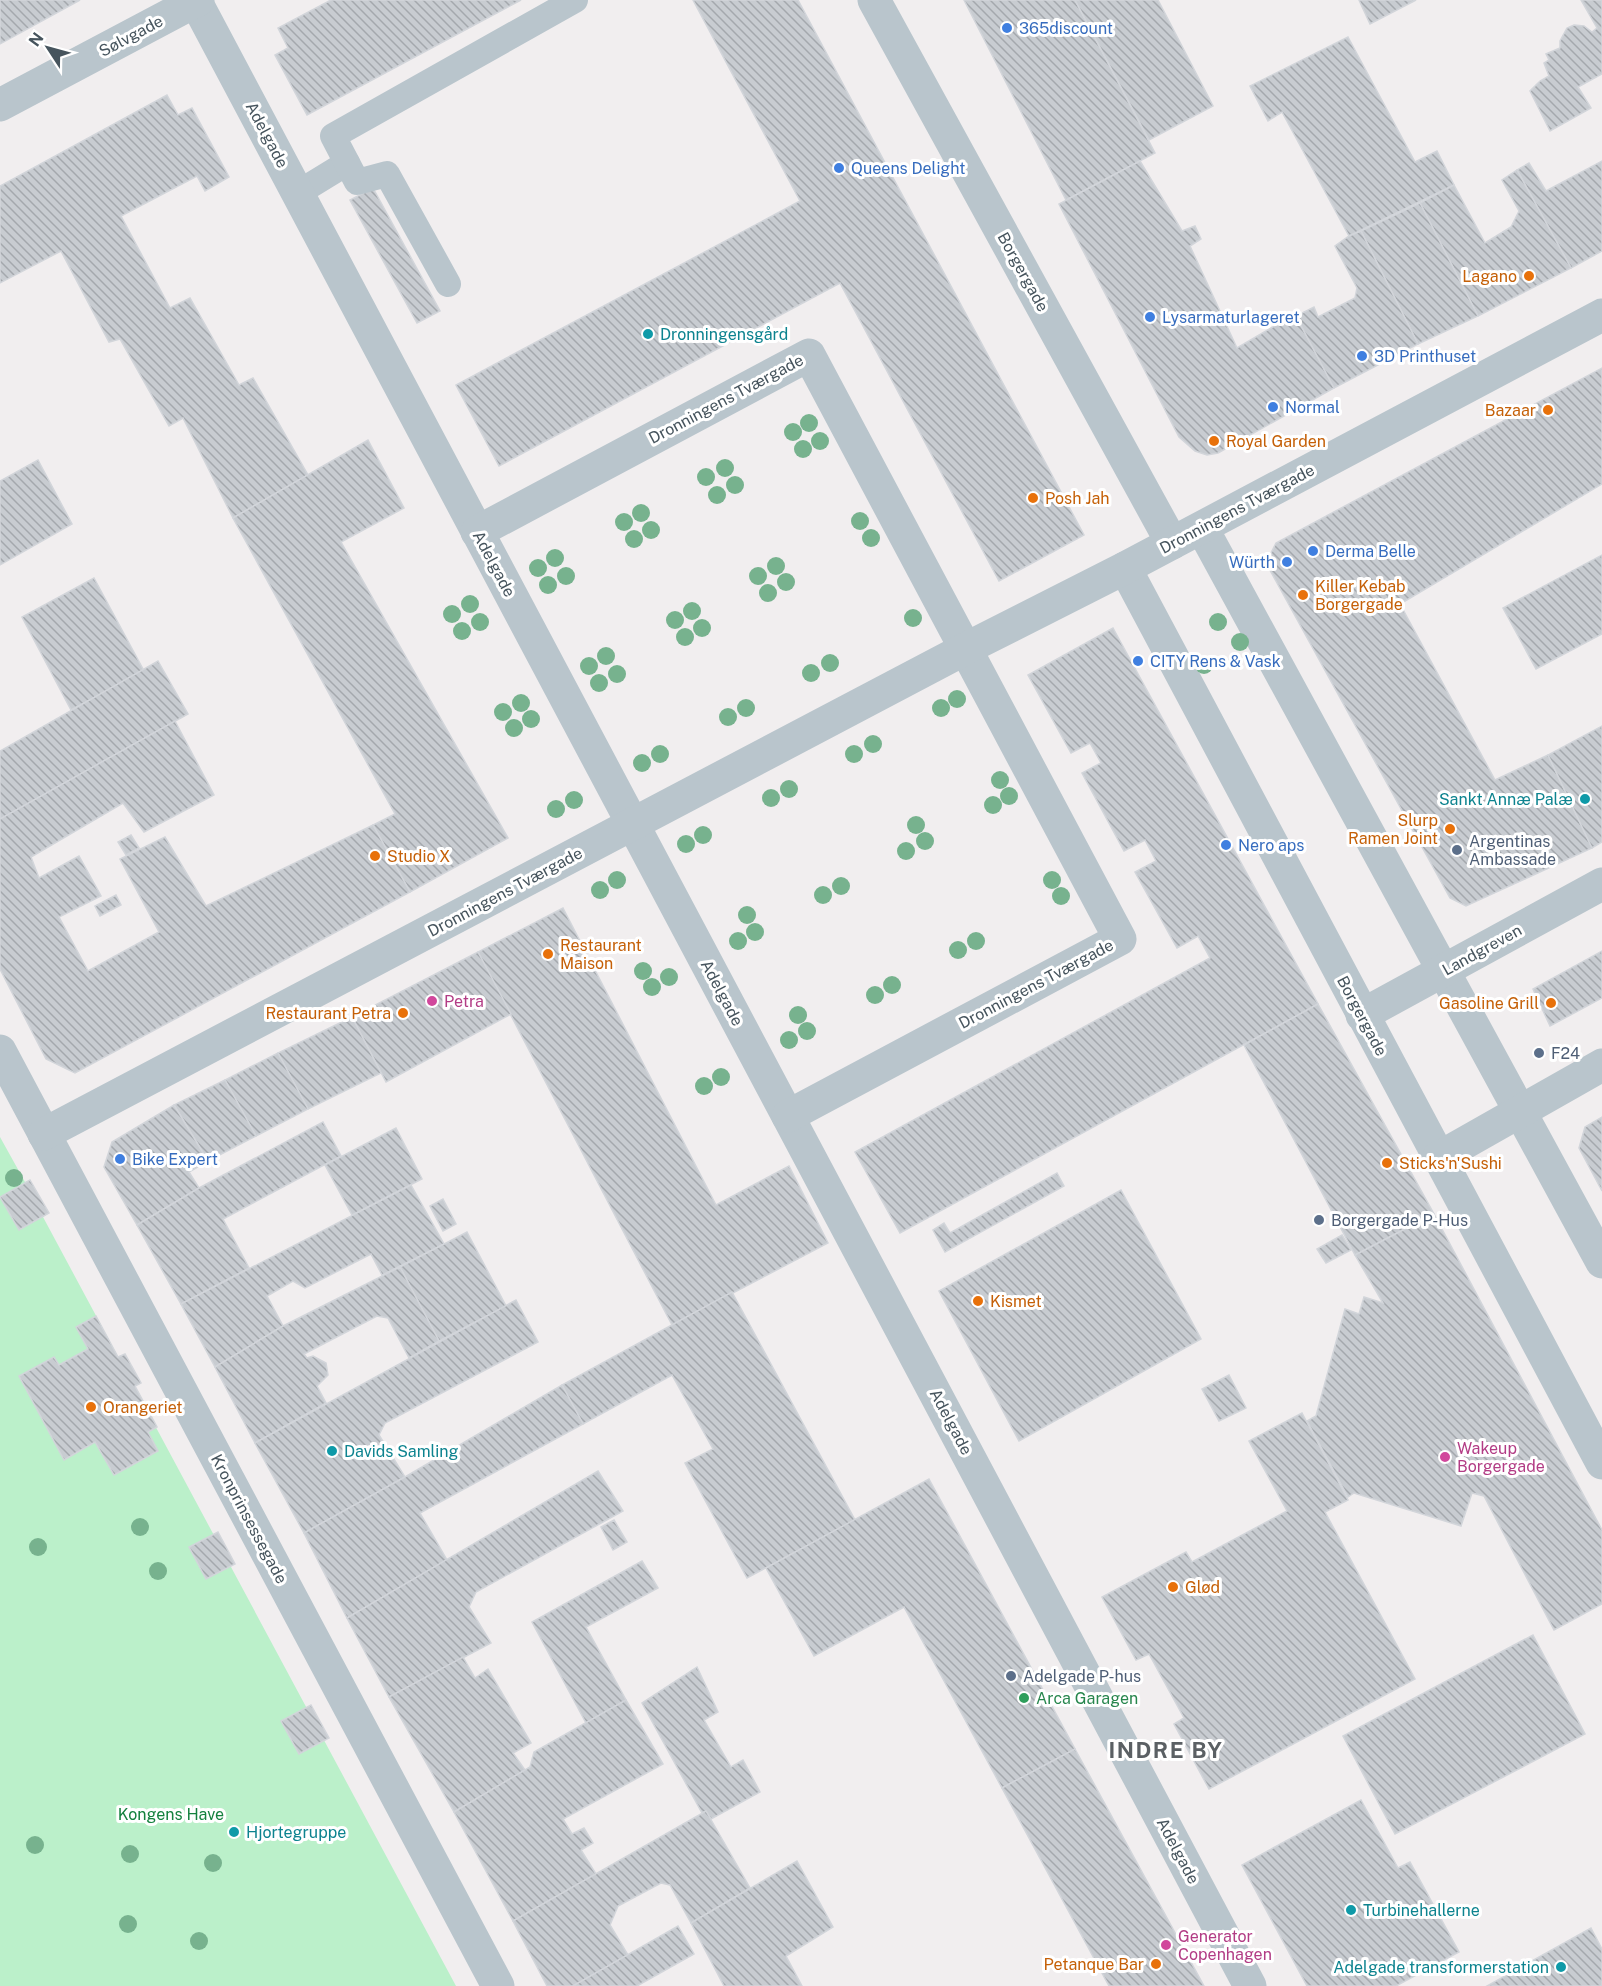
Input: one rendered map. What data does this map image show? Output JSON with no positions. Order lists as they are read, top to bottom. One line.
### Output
{"streets":{"street":["Sølvgade","Adelgade","Borgergade","Dronningens Tværgade","Landgreven","Kronprinsessegade"]},"crossings":[["Sølvgade","Adelgade"],["Adelgade","Dronningens Tværgade"],["Borgergade","Dronningens Tværgade"],["Borgergade","Landgreven"],["Dronningens Tværgade","Kronprinsessegade"]],"districts":["INDRE BY"],"parks":["Kongens Have"],"places":["365discount","Queens Delight","Lagano","Lysarmaturlageret","Dronningensgård","3D Printhuset","Normal","Bazaar","Royal Garden","Posh Jah","Derma Belle","Würth","Killer Kebab Borgergade","CITY Rens & Vask","Sankt Annæ Palæ","Slurp Ramen Joint","Nero aps","Argentinas Ambassade","Studio X","Restaurant Maison","Petra","Gasoline Grill","Restaurant Petra","F24","Bike Expert","Sticks'n'Sushi","Borgergade P-Hus","Kismet","Orangeriet","Davids Samling","Wakeup Borgergade","Glød","Adelgade P-hus","Arca Garagen","Hjortegruppe","Turbinehallerne","Generator Copenhagen","Petanque Bar","Adelgade transformerstation"],"north":"top left"}
